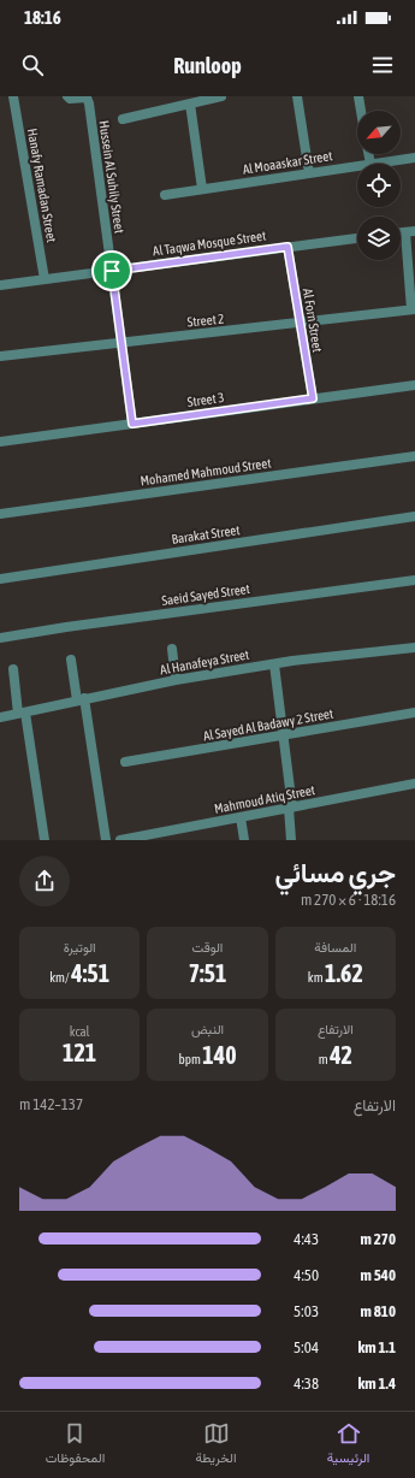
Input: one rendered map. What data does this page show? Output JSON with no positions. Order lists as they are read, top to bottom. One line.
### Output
{"streets":{"street":["Al Moaaskar Street","Hussein Al Suhily Street","Hanafy Ramadan Street","Al Taqwa Mosque Street","Street 2","Al Forn Street","Street 3","Mohamed Mahmoud Street","Barakat Street","Saeid Sayed Street","Al Hanafeya Street","Al Sayed Al Badawy 2 Street","Mahmoud Atiq Street"]},"crossings":[["Hussein Al Suhily Street","Al Taqwa Mosque Street"],["Hussein Al Suhily Street","Street 2"],["Hussein Al Suhily Street","Street 3"],["Hanafy Ramadan Street","Al Taqwa Mosque Street"],["Al Taqwa Mosque Street","Al Forn Street"],["Street 2","Al Forn Street"],["Al Forn Street","Street 3"]],"north":"bottom left","page":{"status":"18:16","header":"Runloop","heading":["جري مسائي","18:16 · 6 × 270 m"],"stats":[["المسافة","1.62 km"],["الوقت","7:51"],["الوتيرة","4:51 /km"],["الارتفاع","42 m"],["النبض","140 bpm"],["kcal","121"]],"chart":["الارتفاع","137–142 m"],"list":[{"name":"270 m","note":"4:43"},{"name":"540 m","note":"4:50"},{"name":"810 m","note":"5:03"},{"name":"1.1 km","note":"5:04"},{"name":"1.4 km","note":"4:38"}],"tabs":["الرئيسية","الخريطة","المحفوظات"]}}
